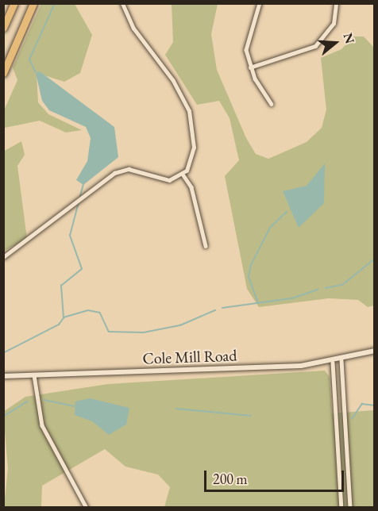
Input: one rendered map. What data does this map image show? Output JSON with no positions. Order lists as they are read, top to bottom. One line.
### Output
{"streets":{"street":["Cole Mill Road"]},"scale_bar":"200 m","north":"right"}
